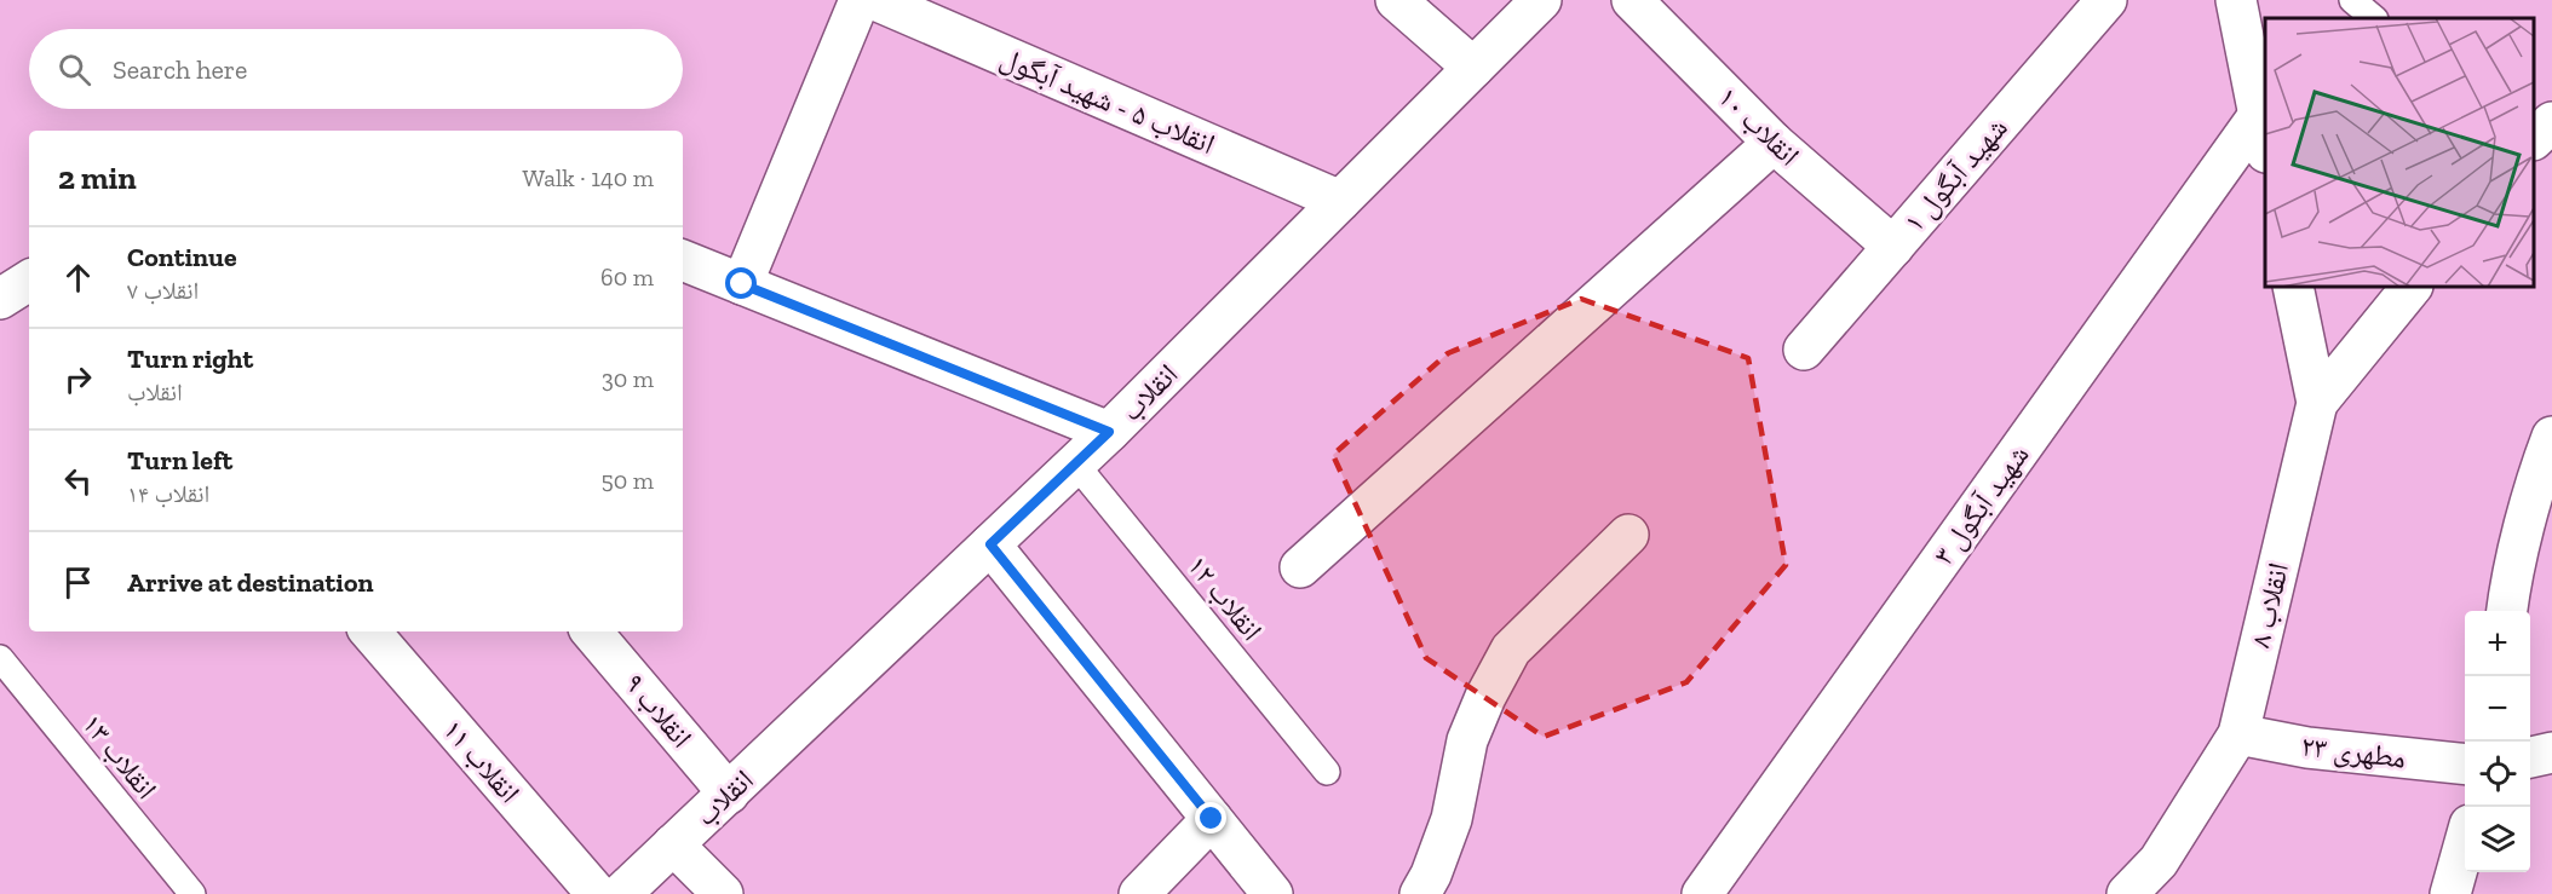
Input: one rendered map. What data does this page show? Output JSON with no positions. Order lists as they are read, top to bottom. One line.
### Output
{"streets":{"street":["انقلاب ۵ - شهید آبگول","انقلاب ۱۰","شهید آبگول ۱","انقلاب","شهید آبگول ۳","انقلاب ۸","انقلاب ۹","مطهری ۲۳","انقلاب ۱۱"],"lane":["انقلاب ۱۲","انقلاب ۱۳"]},"crossings":[["انقلاب ۵ - شهید آبگول","انقلاب"],["انقلاب ۱۰","شهید آبگول ۱"],["انقلاب","انقلاب ۱۲"],["انقلاب","انقلاب ۹"],["انقلاب ۸","مطهری ۲۳"]],"page":{"search":"Search here","heading":["2 min","Walk · 140 m"],"list":[["Continue","انقلاب ۷","60 m"],["Turn right","انقلاب","30 m"],["Turn left","انقلاب ۱۴","50 m"],"Arrive at destination"],"map_buttons":["+","−"]}}
